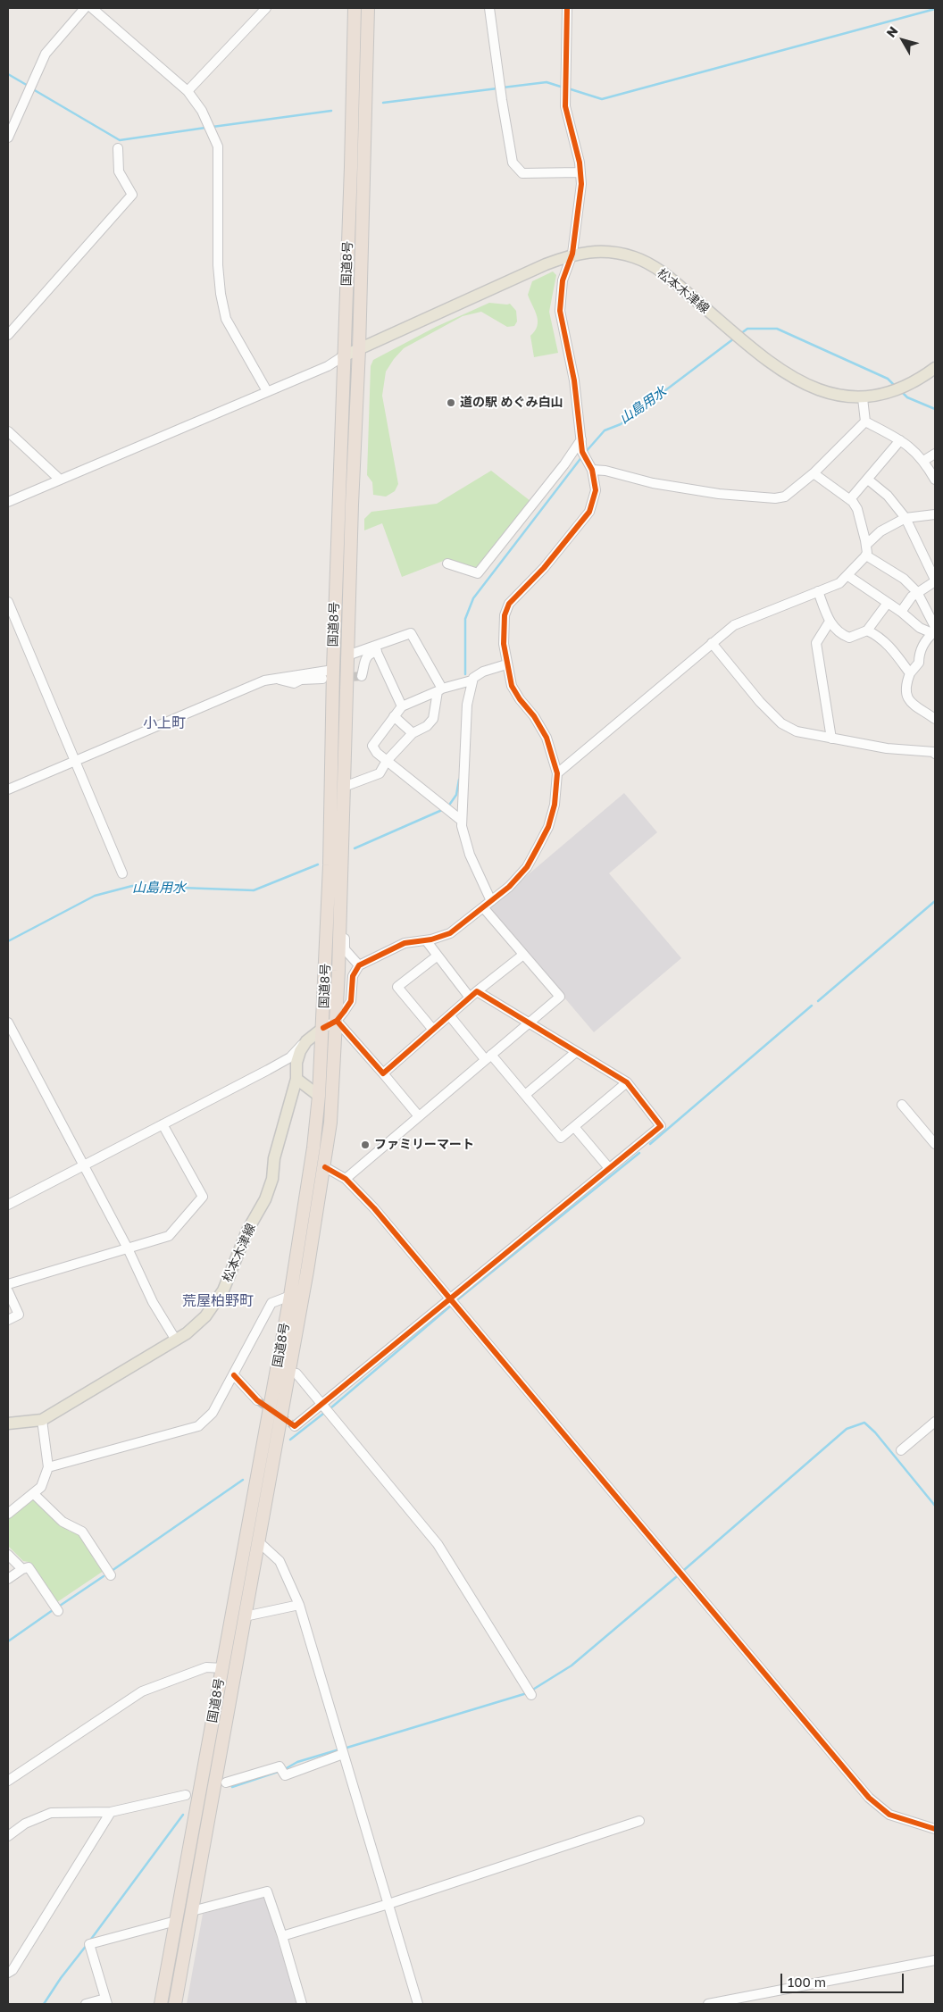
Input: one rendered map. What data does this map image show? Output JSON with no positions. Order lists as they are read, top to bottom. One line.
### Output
{"streets":{"highway":["国道8号"],"main road":["松本木津線"]},"crossings":[["国道8号","松本木津線"]],"districts":["小上町","荒屋柏野町"],"water":["山島用水"],"places":["道の駅 めぐみ白山","ファミリーマート"],"scale_bar":"100 m","north":"top left"}
